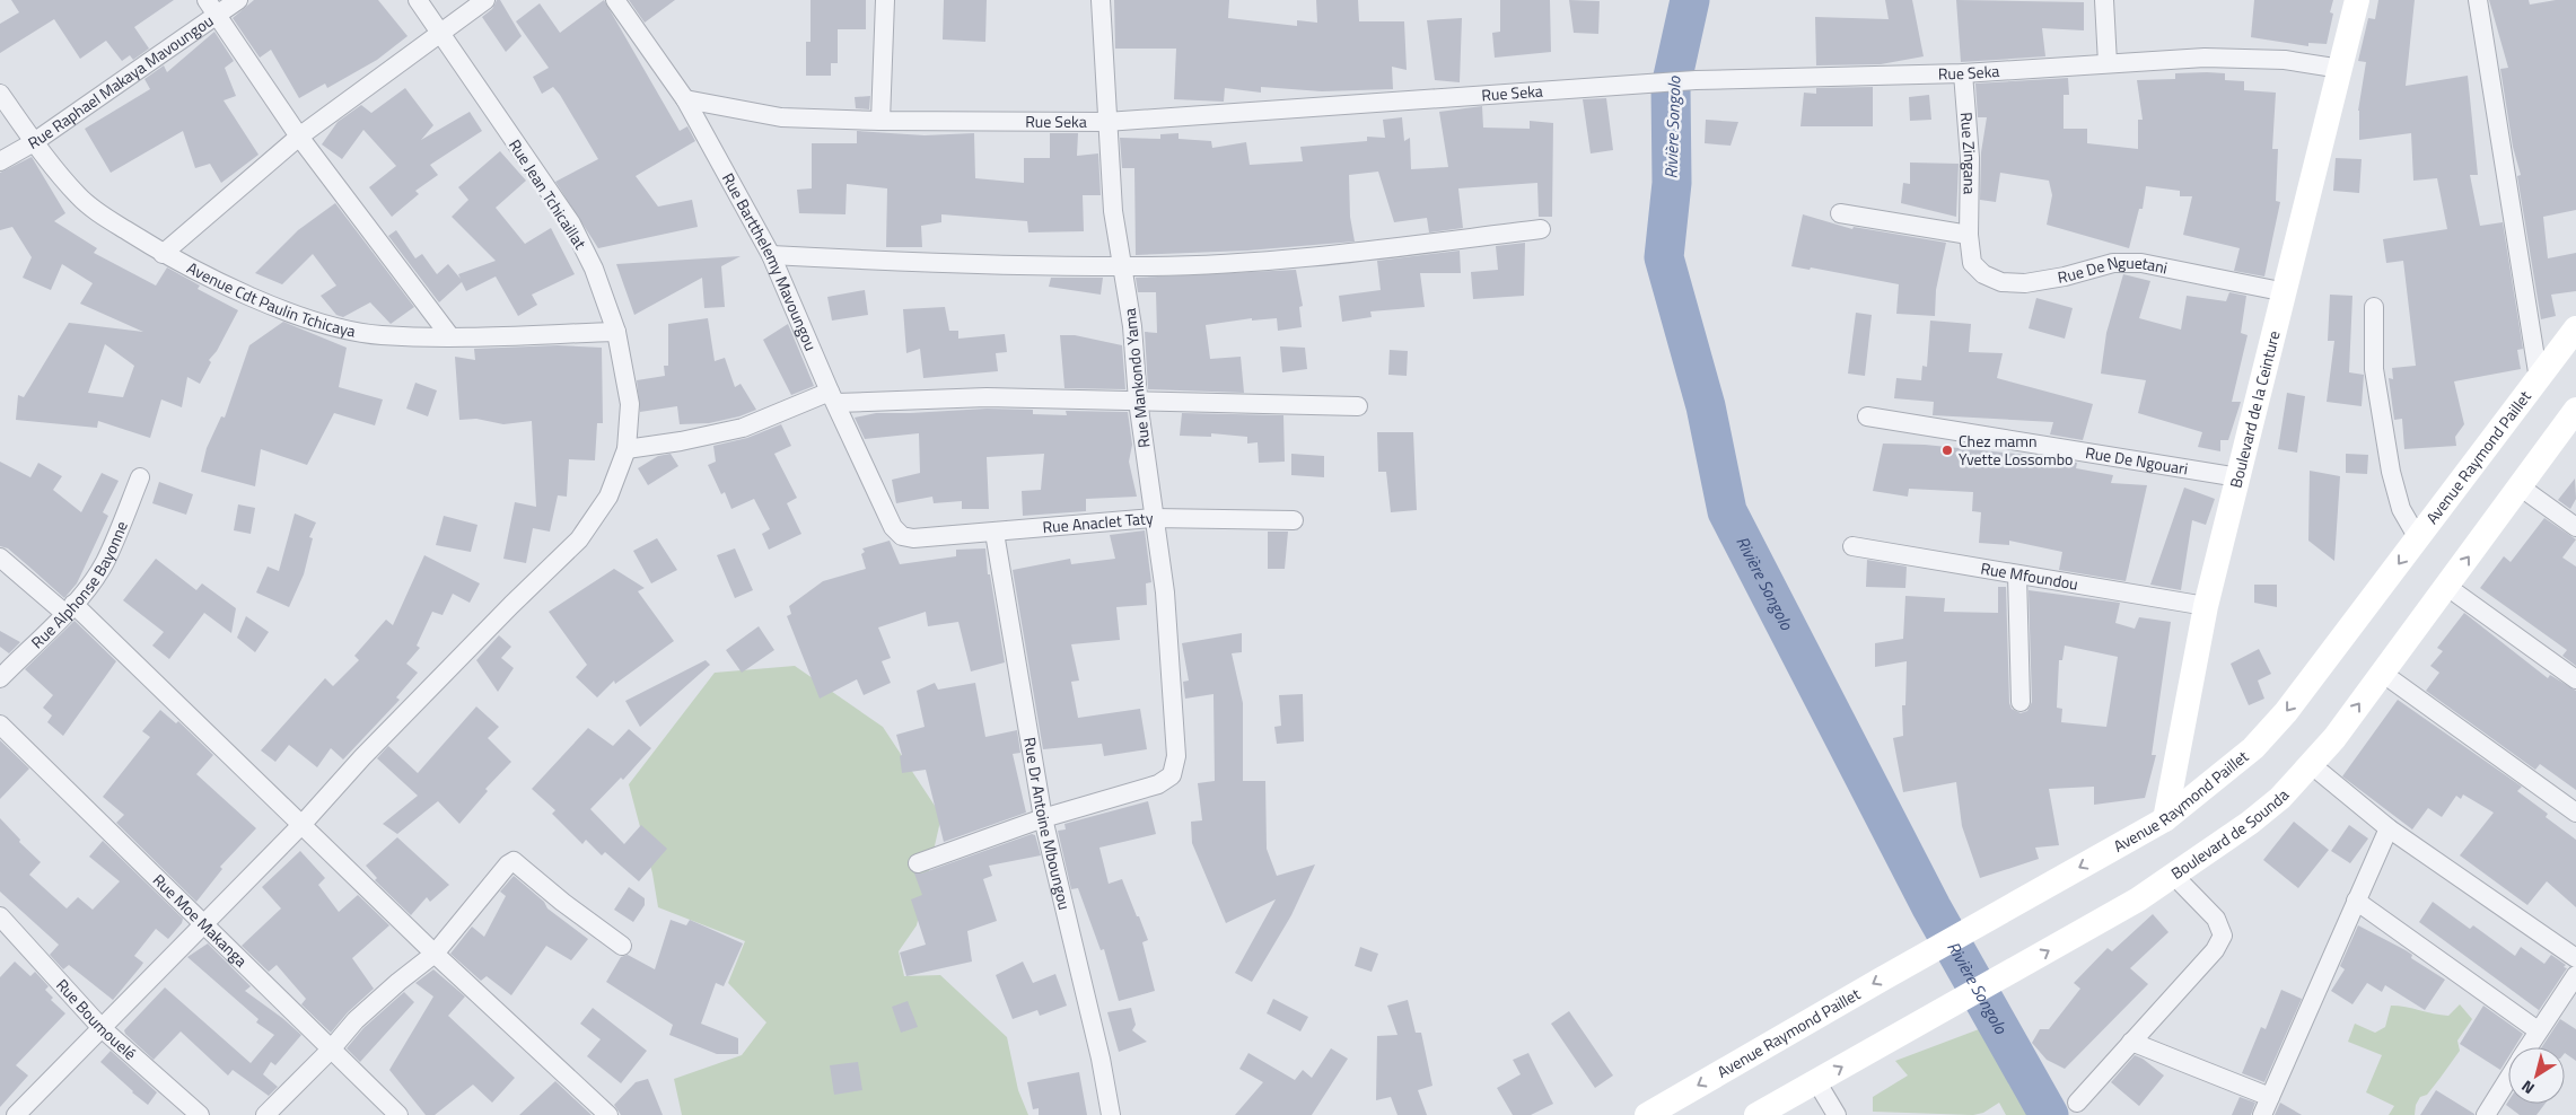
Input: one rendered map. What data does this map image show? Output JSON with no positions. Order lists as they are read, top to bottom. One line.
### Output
{"streets":{"main road":["Boulevard de la Ceinture","Avenue Raymond Paillet","Boulevard de Sounda"],"street":["Rue Seka","Rue Raphael Makaya Mavoungou","Rue Zingana","Rue Jean Tchicaillat","Rue Bartthelemy Mavoungou","Rue De Nguetani","Avenue Cdt Paulin Tchicaya","Rue Mankondo Yama","Rue De Ngouari","Rue Anaclet Taty","Rue Mfoundou","Rue Alphonse Bayonne","Rue Dr Antoine Mboungou","Rue Moe Makanga","Rue Boumouelé"]},"crossings":[["Rue Seka","Rue Zingana"],["Rue Seka","Rue Bartthelemy Mavoungou"],["Rue Seka","Rue Mankondo Yama"],["Rue Seka","Boulevard de la Ceinture"],["Rue Raphael Makaya Mavoungou","Avenue Cdt Paulin Tchicaya"],["Rue Zingana","Rue De Nguetani"],["Rue Jean Tchicaillat","Avenue Cdt Paulin Tchicaya"],["Rue Jean Tchicaillat","Rue Moe Makanga"],["Rue Jean Tchicaillat","Rue Boumouelé"],["Rue Bartthelemy Mavoungou","Rue Anaclet Taty"],["Rue De Nguetani","Boulevard de la Ceinture"],["Rue Mankondo Yama","Rue Anaclet Taty"],["Rue Mankondo Yama","Rue Dr Antoine Mboungou"],["Boulevard de la Ceinture","Avenue Raymond Paillet"],["Boulevard de la Ceinture","Rue De Ngouari"],["Boulevard de la Ceinture","Rue Mfoundou"],["Rue Anaclet Taty","Rue Dr Antoine Mboungou"]],"one_way":["Avenue Raymond Paillet","Boulevard de Sounda"],"water":["Rivière Songolo"],"places":["Chez mamn Yvette Lossombo"],"north":"bottom left"}
